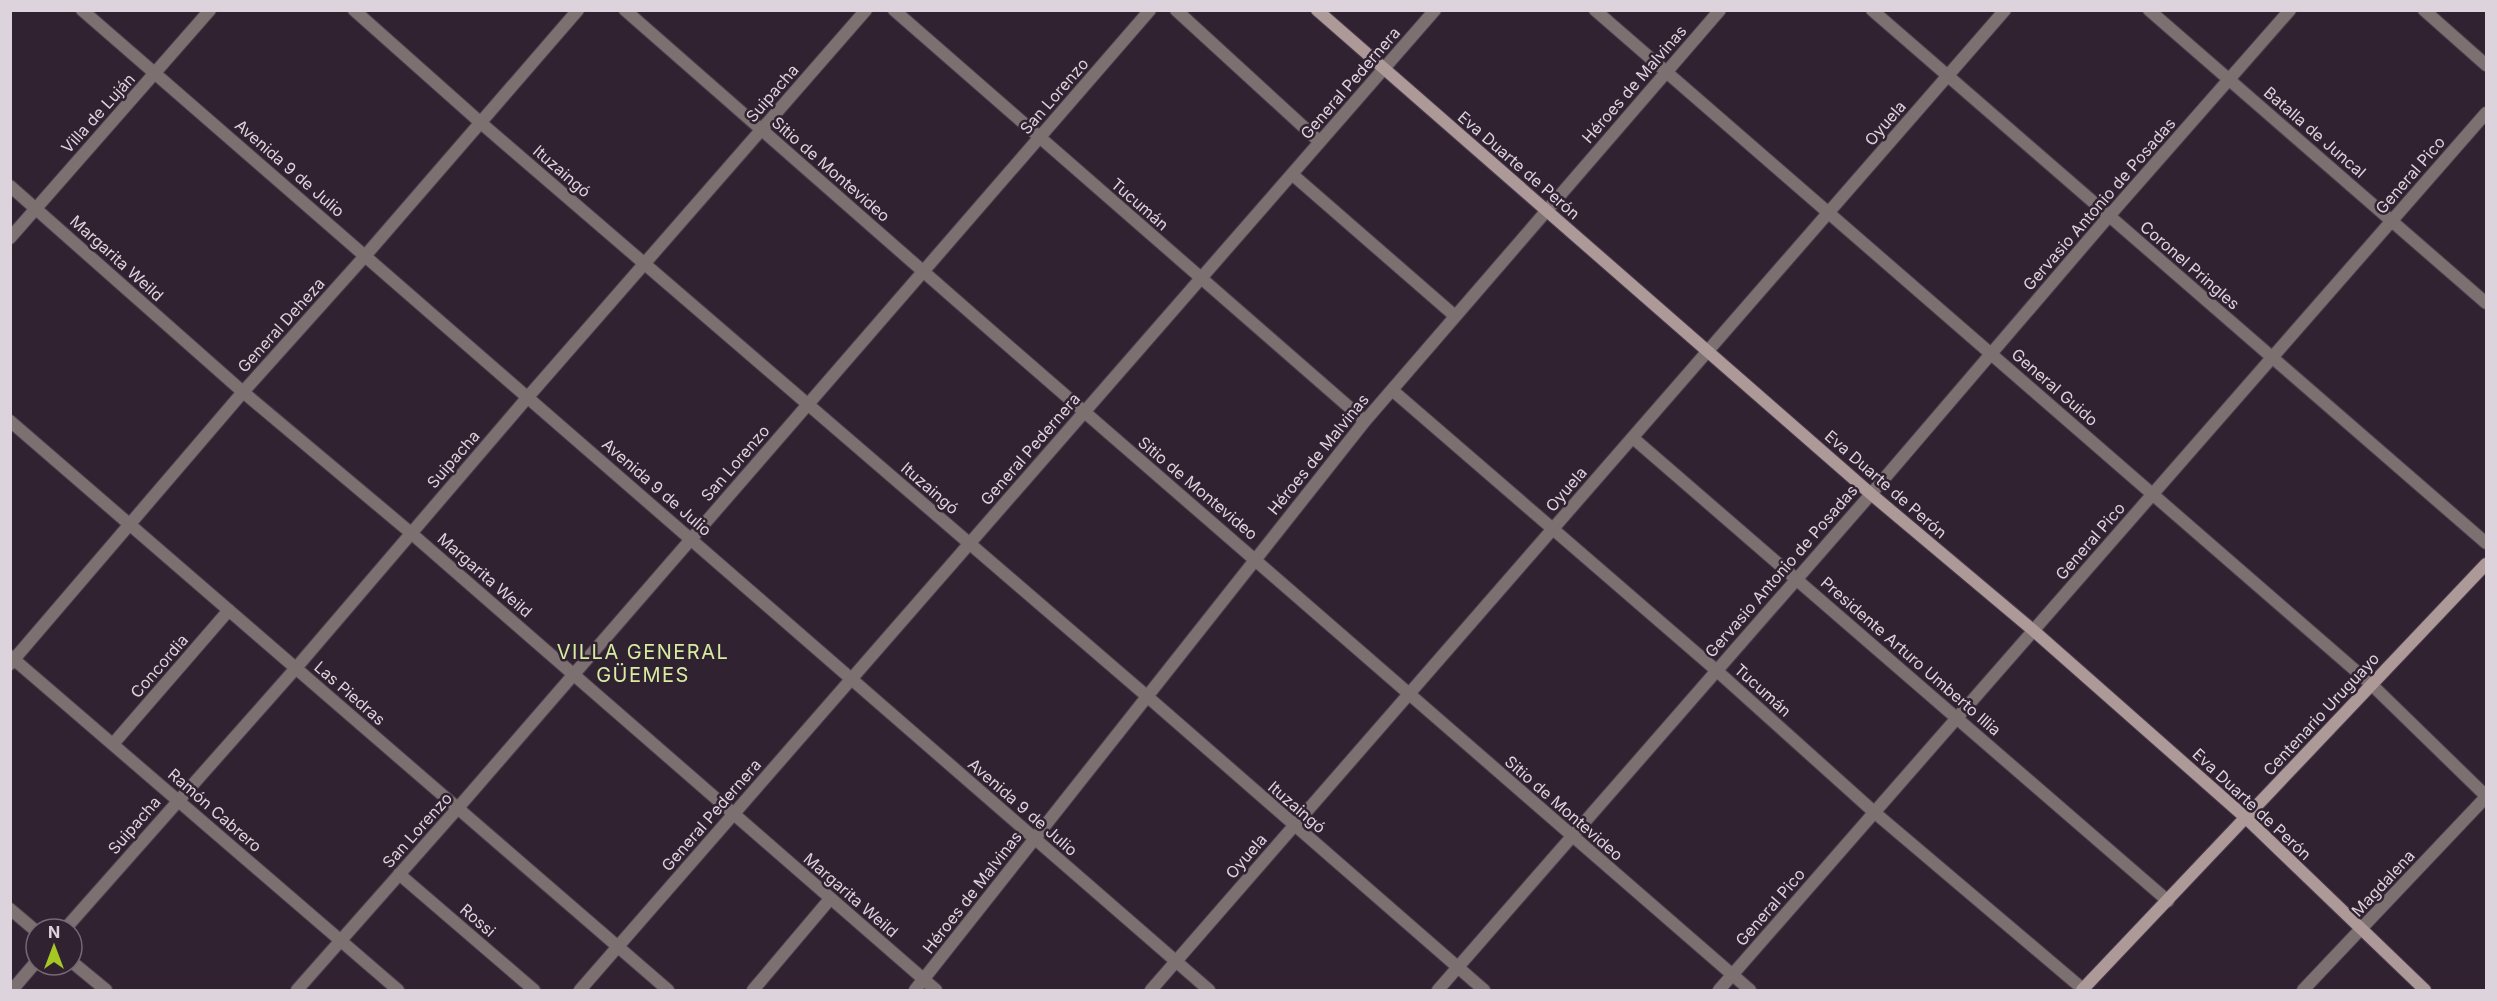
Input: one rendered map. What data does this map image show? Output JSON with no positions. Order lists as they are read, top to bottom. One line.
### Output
{"streets":{"main road":["Eva Duarte de Perón","Centenario Uruguayo"],"street":["General Pedernera","Héroes de Malvinas","Suipacha","San Lorenzo","Villa de Luján","Oyuela","Batalla de Juncal","Avenida 9 de Julio","Sitio de Montevideo","Ituzaingó","General Pico","Tucumán","Gervasio Antonio de Posadas","Margarita Weild","Coronel Pringles","General Deheza","General Guido","Presidente Arturo Umberto Illia","Concordia","Las Piedras","Ramón Cabrero","Magdalena","Rossi"]},"crossings":[["General Pedernera","Eva Duarte de Perón"],["General Pedernera","Avenida 9 de Julio"],["General Pedernera","Sitio de Montevideo"],["General Pedernera","Ituzaingó"],["General Pedernera","Tucumán"],["General Pedernera","Margarita Weild"],["General Pedernera","Las Piedras"],["Héroes de Malvinas","Eva Duarte de Perón"],["Héroes de Malvinas","Avenida 9 de Julio"],["Héroes de Malvinas","Sitio de Montevideo"],["Héroes de Malvinas","Ituzaingó"],["Héroes de Malvinas","Tucumán"],["Héroes de Malvinas","Margarita Weild"],["Héroes de Malvinas","General Guido"],["Suipacha","Avenida 9 de Julio"],["Suipacha","Sitio de Montevideo"],["Suipacha","Ituzaingó"],["Suipacha","Margarita Weild"],["Suipacha","Las Piedras"],["Suipacha","Ramón Cabrero"],["San Lorenzo","Avenida 9 de Julio"],["San Lorenzo","Sitio de Montevideo"],["San Lorenzo","Ituzaingó"],["San Lorenzo","Tucumán"],["San Lorenzo","Margarita Weild"],["San Lorenzo","Las Piedras"],["San Lorenzo","Ramón Cabrero"],["San Lorenzo","Rossi"],["Villa de Luján","Avenida 9 de Julio"],["Villa de Luján","Margarita Weild"],["Oyuela","Eva Duarte de Perón"],["Oyuela","Avenida 9 de Julio"],["Oyuela","Sitio de Montevideo"],["Oyuela","Ituzaingó"],["Oyuela","Tucumán"],["Oyuela","Coronel Pringles"],["Oyuela","General Guido"],["Oyuela","Presidente Arturo Umberto Illia"],["Batalla de Juncal","General Pico"],["Batalla de Juncal","Gervasio Antonio de Posadas"],["Eva Duarte de Perón","General Pico"],["Eva Duarte de Perón","Gervasio Antonio de Posadas"],["Eva Duarte de Perón","Centenario Uruguayo"],["Eva Duarte de Perón","Magdalena"],["Avenida 9 de Julio","General Deheza"],["Sitio de Montevideo","General Pico"],["Sitio de Montevideo","Gervasio Antonio de Posadas"],["Ituzaingó","Gervasio Antonio de Posadas"],["Ituzaingó","General Deheza"],["General Pico","Tucumán"],["General Pico","Coronel Pringles"],["General Pico","General Guido"],["General Pico","Presidente Arturo Umberto Illia"],["Tucumán","Gervasio Antonio de Posadas"],["Tucumán","Centenario Uruguayo"],["Gervasio Antonio de Posadas","Coronel Pringles"],["Gervasio Antonio de Posadas","General Guido"],["Gervasio Antonio de Posadas","Presidente Arturo Umberto Illia"],["Margarita Weild","General Deheza"],["General Deheza","Las Piedras"],["General Deheza","Ramón Cabrero"],["General Guido","Centenario Uruguayo"],["General Guido","Magdalena"],["Presidente Arturo Umberto Illia","Centenario Uruguayo"],["Concordia","Las Piedras"],["Concordia","Ramón Cabrero"]],"districts":["VILLA GENERAL GÜEMES"],"north":"top"}
